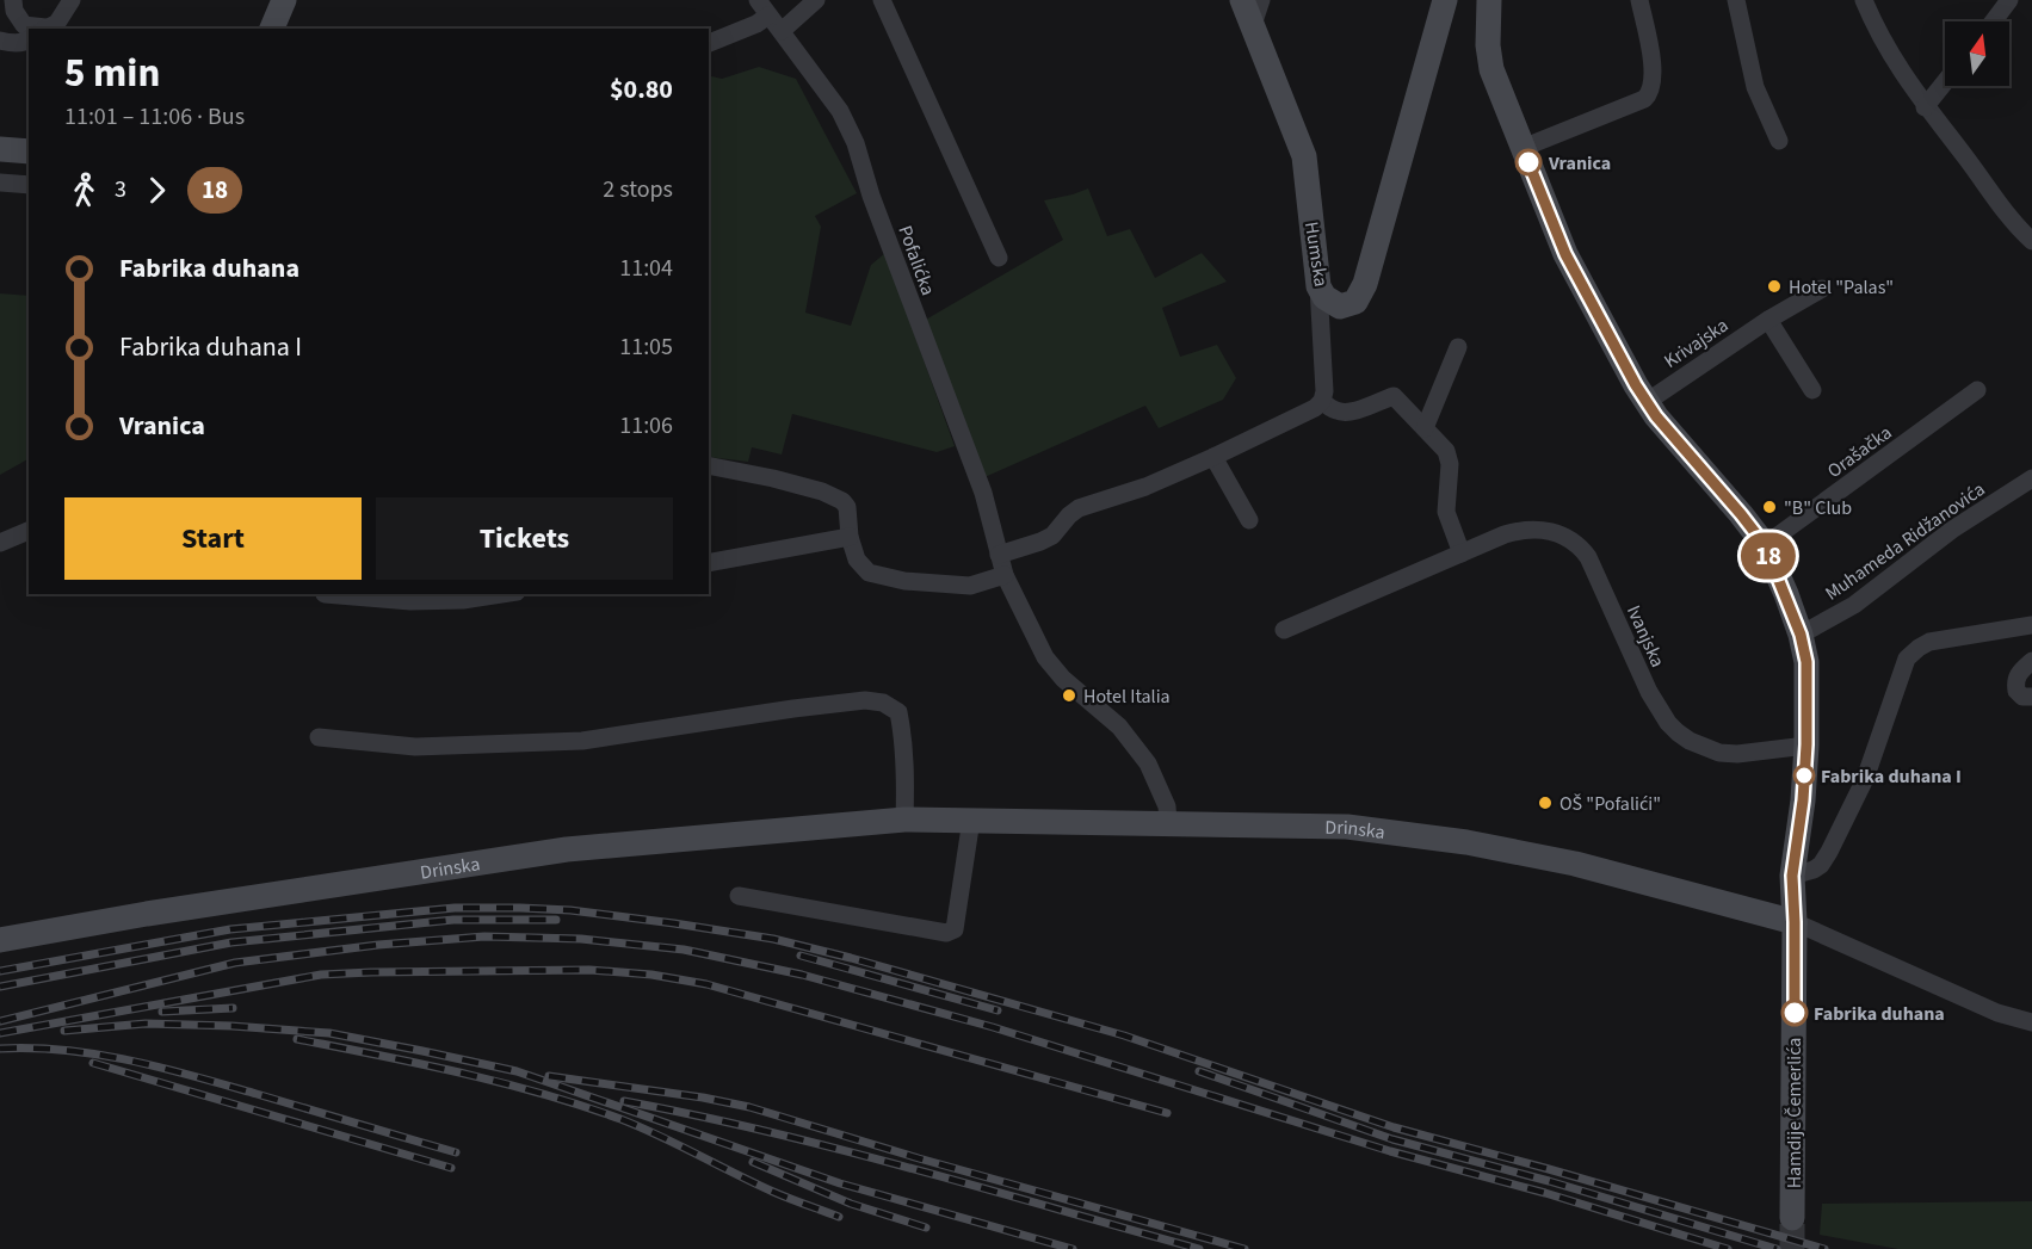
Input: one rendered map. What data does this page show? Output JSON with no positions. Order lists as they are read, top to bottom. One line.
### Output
{"streets":{"main road":["Humska","Drinska","Hamdije Čemerlića"],"street":["Pofalićka","Krivajska","Orašačka","Muhameda Ridžanovića","Ivanjska"]},"crossings":[["Pofalićka","Drinska"],["Drinska","Hamdije Čemerlića"]],"places":["Vranica","Hotel \"Palas\"","\"B\" Club","Hotel Italia","Fabrika duhana I","OŠ \"Pofalići\"","Fabrika duhana"],"lines":["bus line 18"],"north":"top","page":{"on_map":"18","heading":["5 min","11:01 – 11:06 · Bus","$0.80"],"legs":["3","18","2 stops"],"list":[{"name":"Fabrika duhana","value":"11:04"},{"name":"Fabrika duhana I","value":"11:05"},{"name":"Vranica","value":"11:06"}],"buttons":["Start","Tickets"]}}
